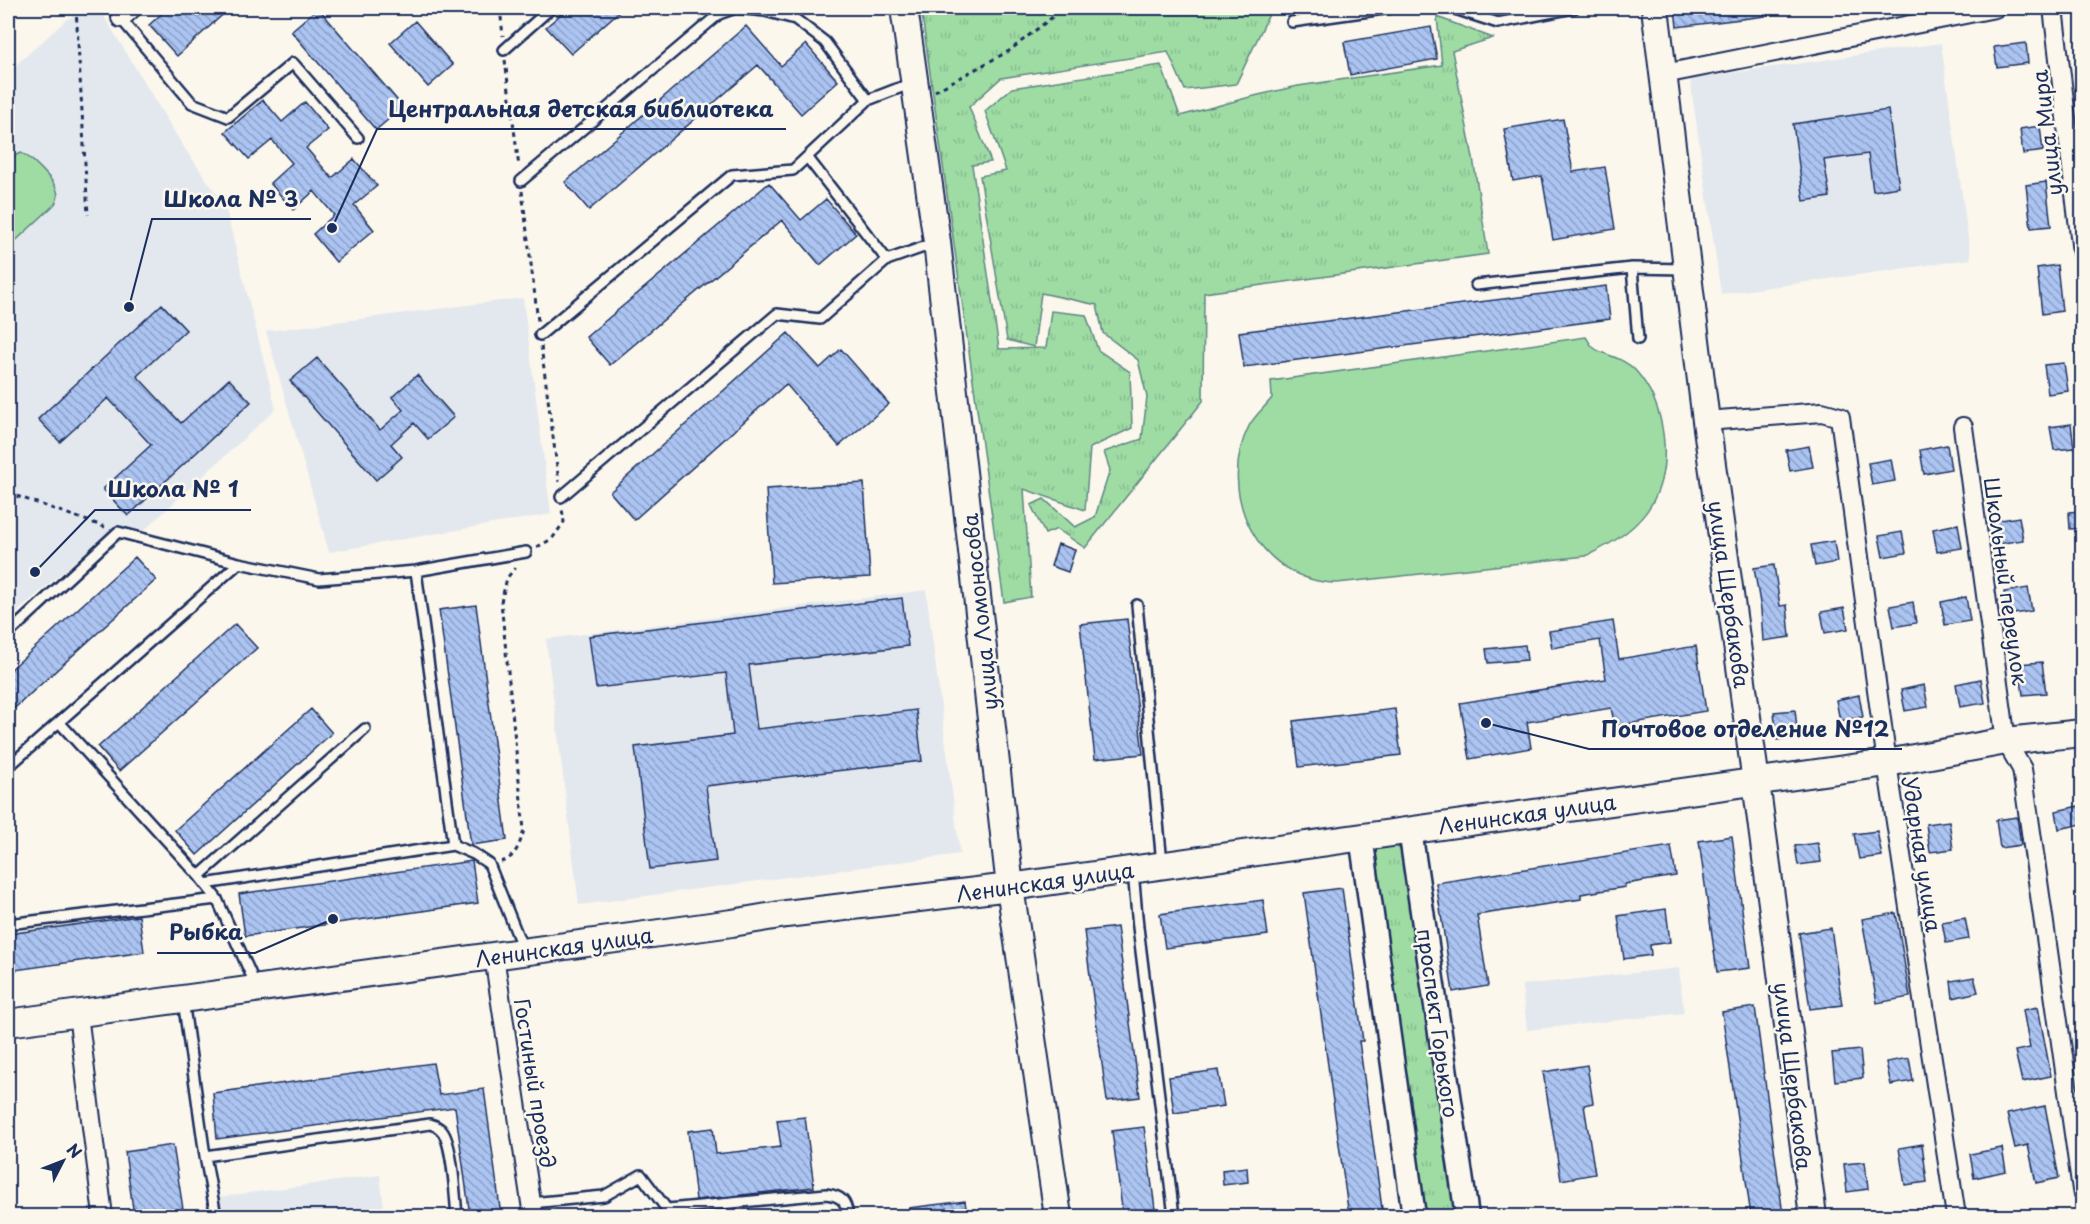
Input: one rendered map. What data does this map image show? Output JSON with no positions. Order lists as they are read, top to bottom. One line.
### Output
{"streets":{"main road":["улица Щербакова","улица Ломоносова","Ленинская улица"],"street":["улица Мира","Школьный переулок","Ударная улица","проспект Горького","Гостиный проезд"]},"crossings":[["Школьный переулок","Ленинская улица"],["улица Щербакова","Ленинская улица"],["улица Щербакова","Ударная улица"],["улица Ломоносова","Ленинская улица"],["Ленинская улица","Ударная улица"],["Ленинская улица","проспект Горького"],["Ленинская улица","Гостиный проезд"]],"places":["Центральная детская библиотека","Школа № 3","Школа № 1","Почтовое отделение №12","Рыбка"],"north":"top right"}
